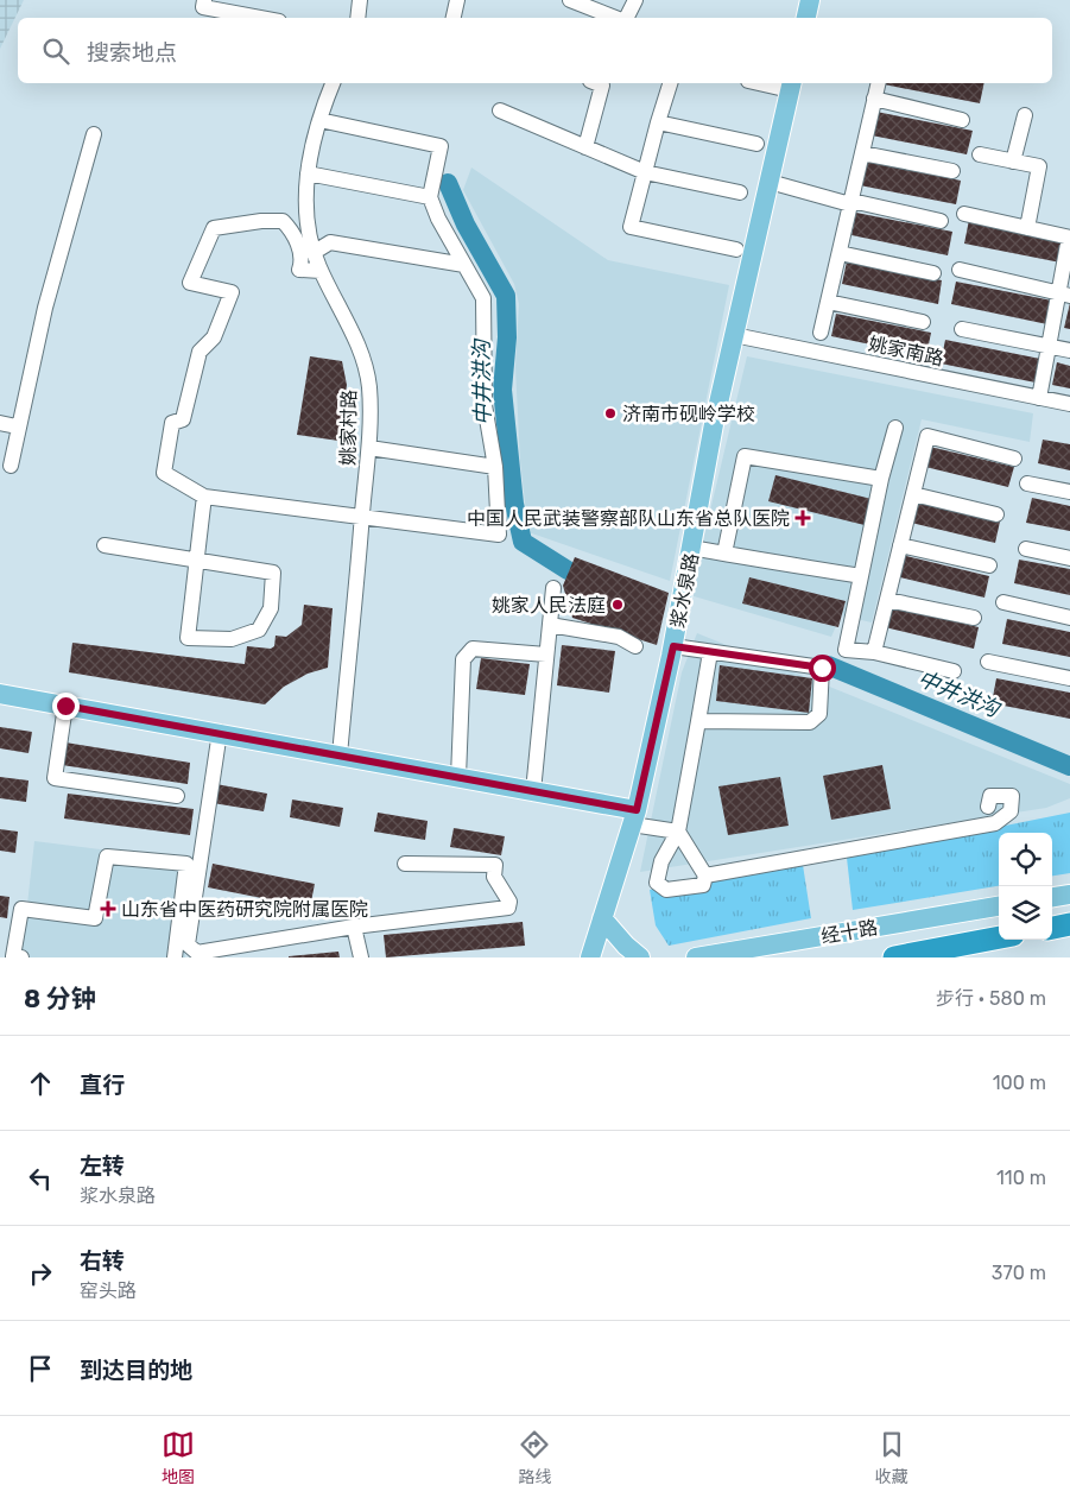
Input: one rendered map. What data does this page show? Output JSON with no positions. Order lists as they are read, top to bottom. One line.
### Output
{"streets":{"highway":["经十路"],"main road":["浆水泉路"],"street":["姚家南路","姚家村路"]},"crossings":[["姚家南路","浆水泉路"]],"water":["中井洪沟"],"places":{"other":["济南市砚岭学校","姚家人民法庭"],"health":["中国人民武装警察部队山东省总队医院","山东省中医药研究院附属医院"]},"page":{"search":"搜索地点","heading":["8 分钟","步行 · 580 m"],"list":[["直行","100 m"],["左转","浆水泉路","110 m"],["右转","窑头路","370 m"],"到达目的地"],"nav":["地图","路线","收藏"]}}
